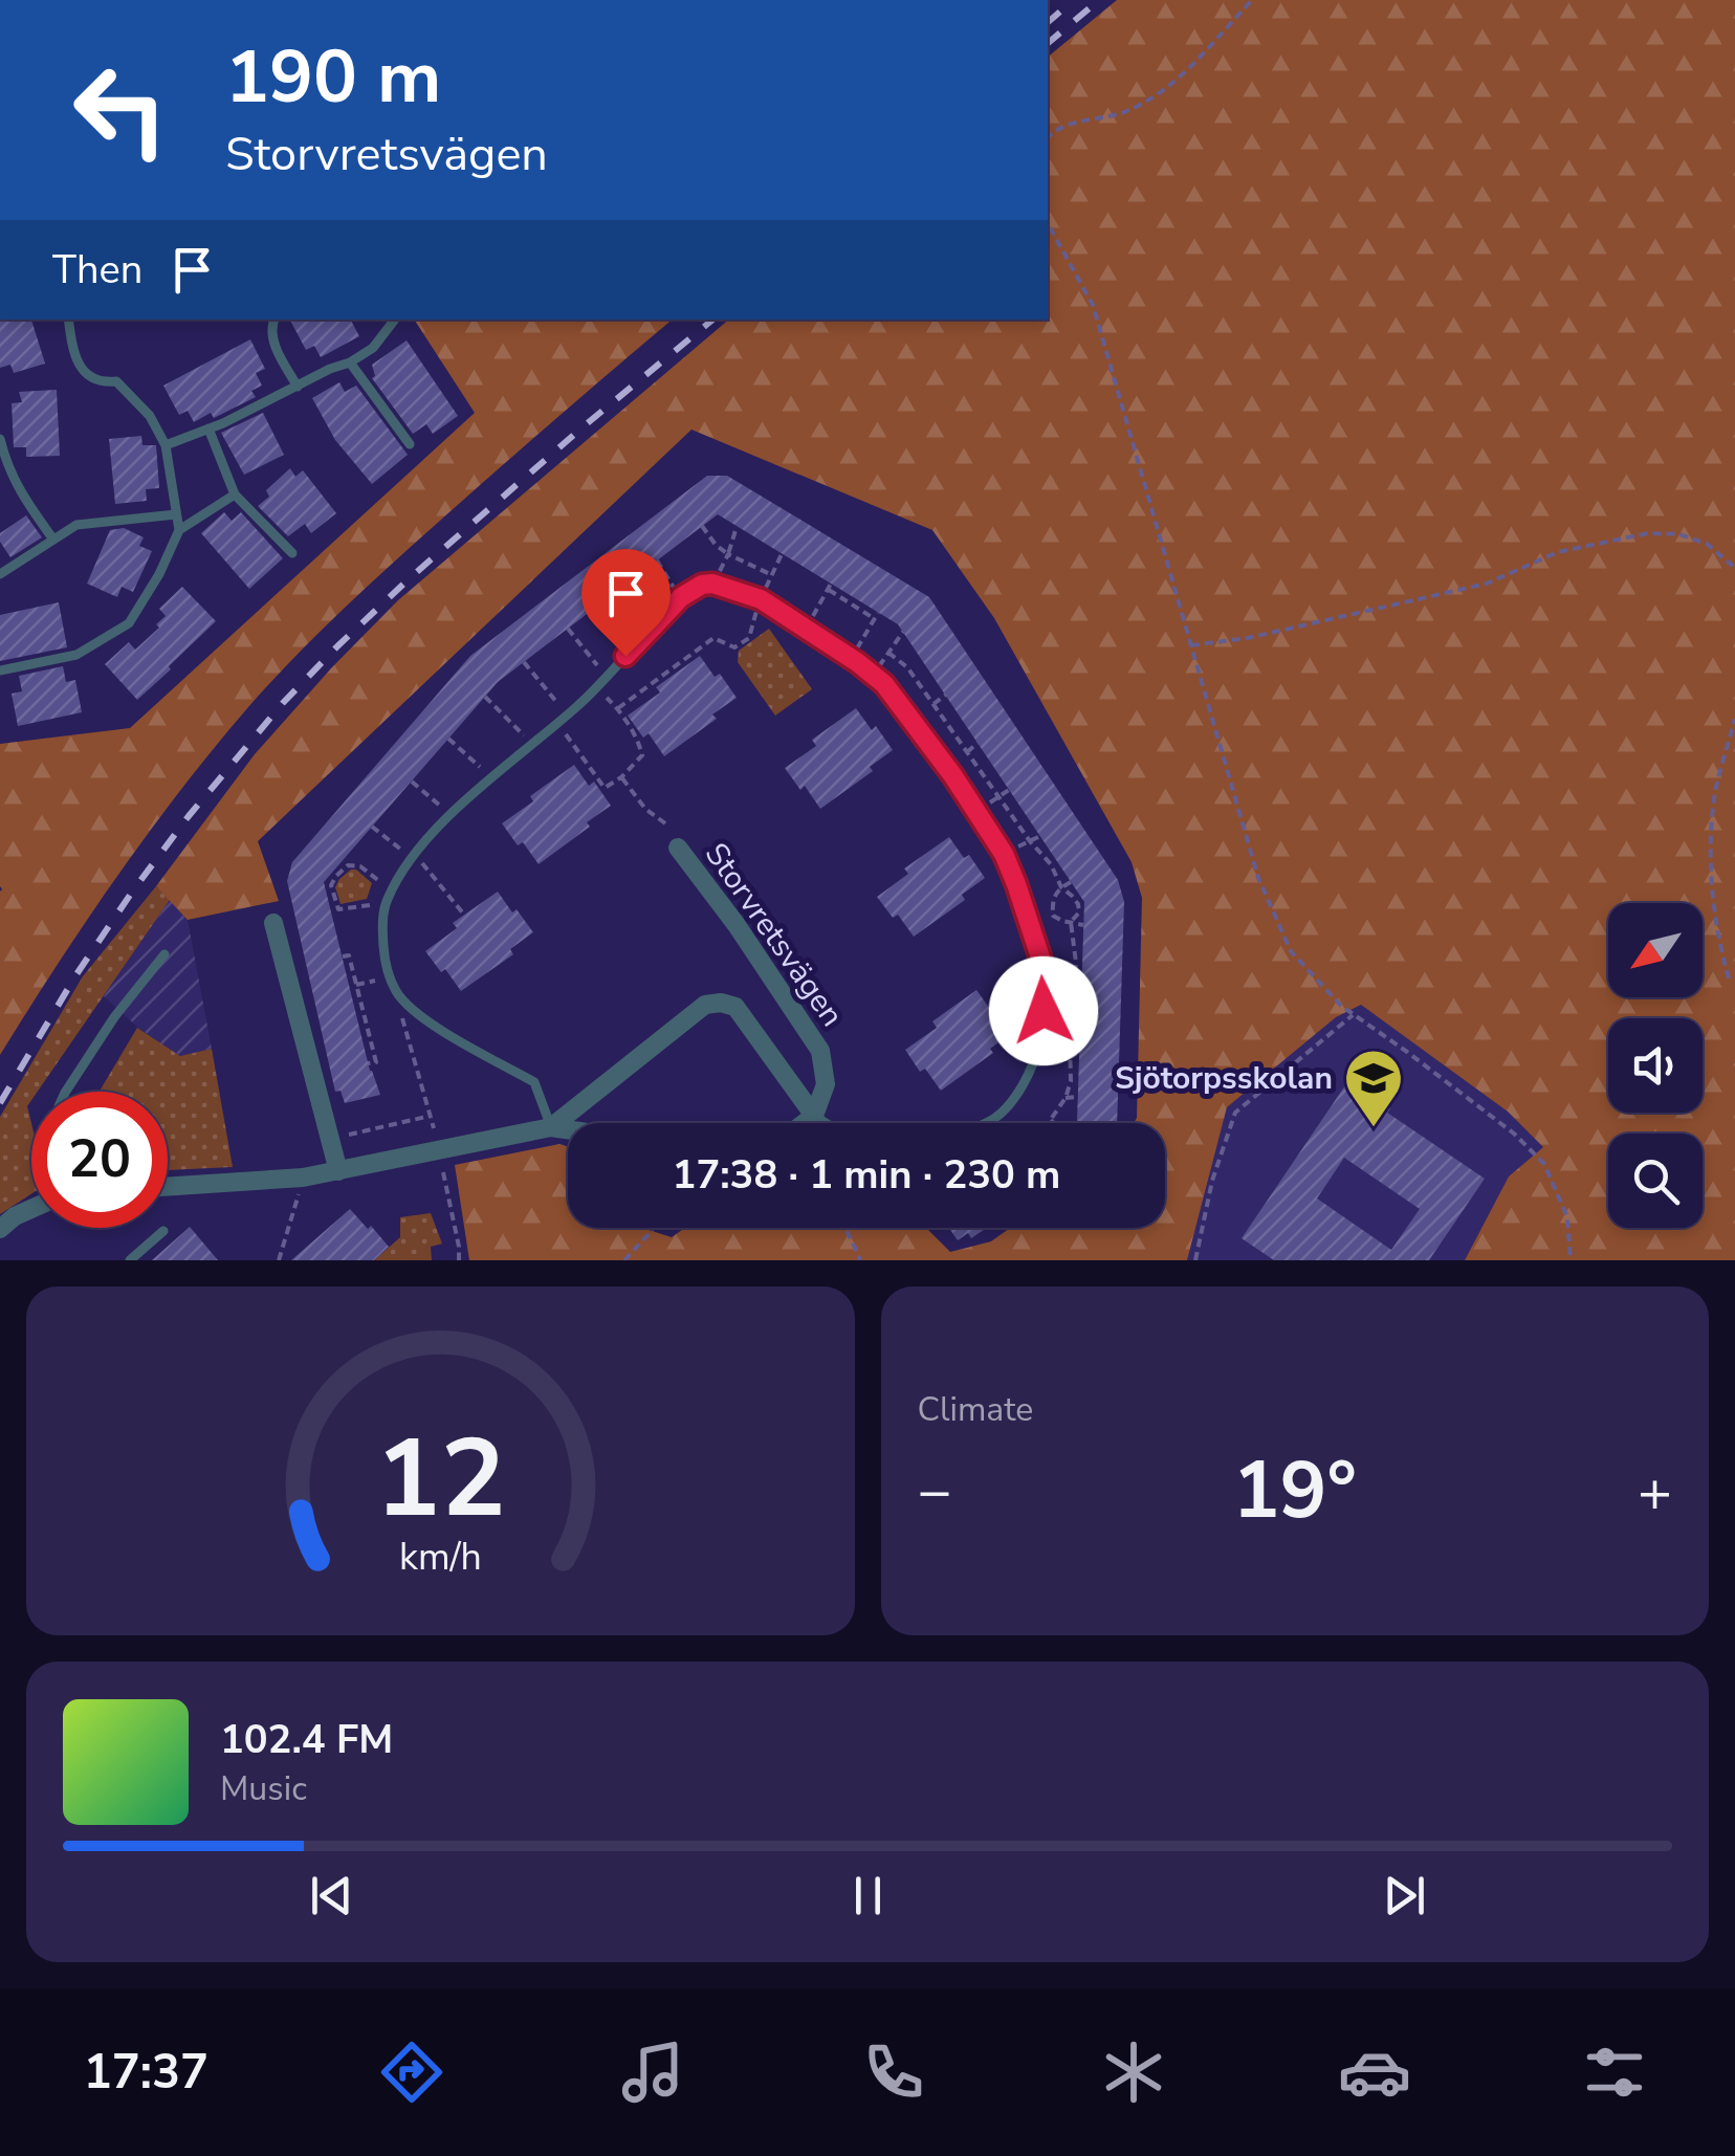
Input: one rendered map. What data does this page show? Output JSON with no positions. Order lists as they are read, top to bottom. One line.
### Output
{"streets":{"street":["Storvretsvägen"]},"places":{"school or university":["Sjötorpsskolan"]},"north":"bottom left","page":{"turn":["190 m","Storvretsvägen"],"then":"Then","limit":"20","trip":"17:38 · 1 min · 230 m","tile":"Climate","heat":["−","19°","+"],"song":["102.4 FM","Music"],"tabs":"17:37","gauge":["12","km/h"]}}
